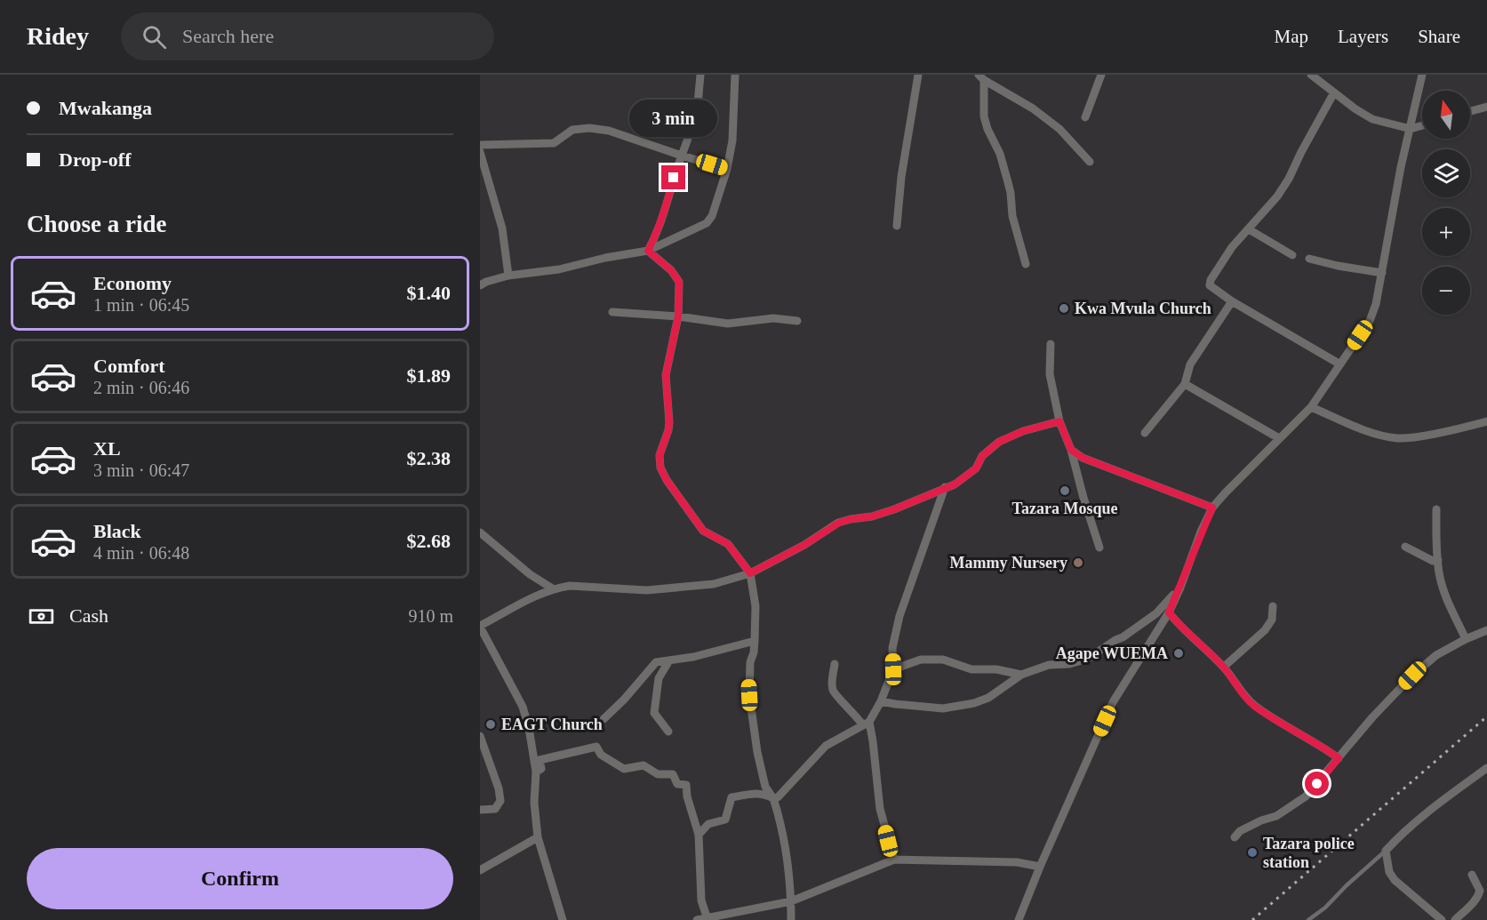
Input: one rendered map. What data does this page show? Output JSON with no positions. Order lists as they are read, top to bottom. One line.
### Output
{"places":["Kwa Mvula Church","Tazara Mosque","Mammy Nursery","Agape WUEMA","EAGT Church","Tazara police station"],"north":"top","page":{"header":"Ridey","search":"Search here","nav":["Map","Layers","Share"],"banner":["Mwakanga","Drop-off"],"map_buttons":["+","−"],"bubble":"3 min","heading":"Choose a ride","list":[{"name":"Economy","note":"1 min · 06:45","value":"$1.40"},{"name":"Comfort","note":"2 min · 06:46","value":"$1.89"},{"name":"XL","note":"3 min · 06:47","value":"$2.38"},{"name":"Black","note":"4 min · 06:48","value":"$2.68"}],"pay":["Cash","910 m"],"buttons":"Confirm"}}
